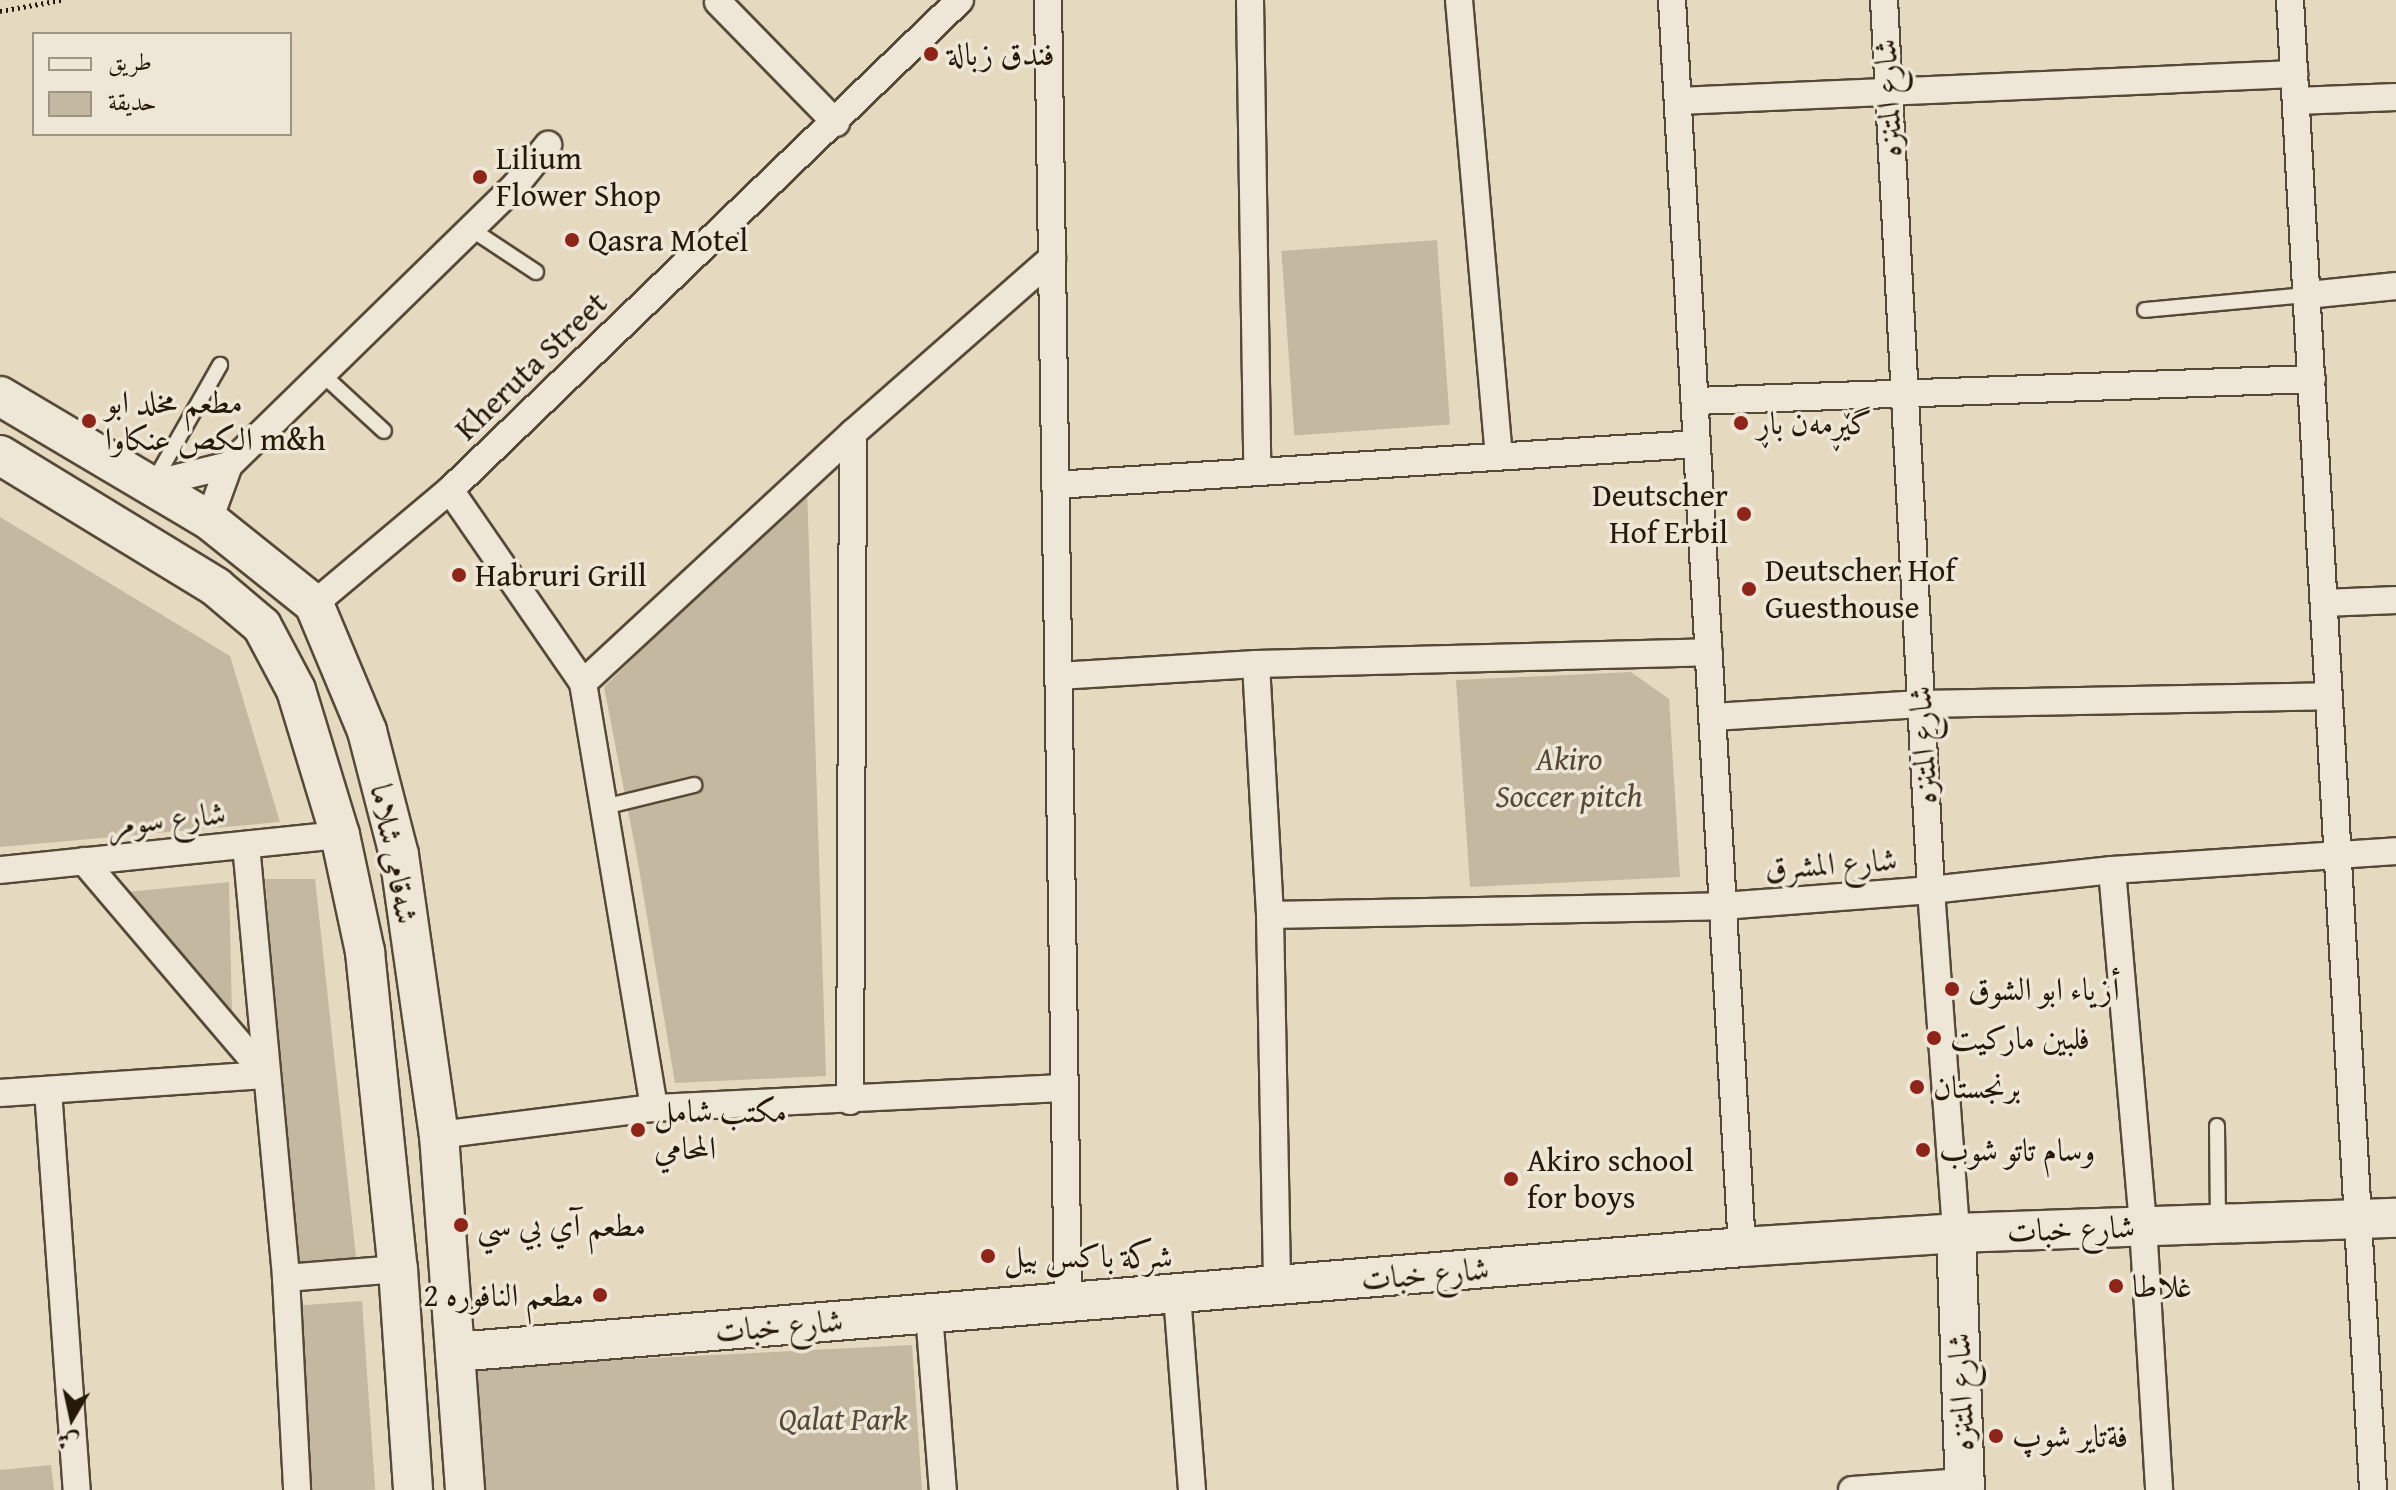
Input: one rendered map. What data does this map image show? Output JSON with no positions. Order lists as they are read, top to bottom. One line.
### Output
{"streets":{"main road":["شارع المتنزه","شەقامی شلاما","شارع خبات"],"street":["Kheruta Street","شارع سومر","شارع المشرق"]},"crossings":[["شارع المتنزه","شارع المشرق"],["شارع المتنزه","شارع خبات"],["Kheruta Street","شەقامی شلاما"],["شارع سومر","شەقامی شلاما"],["شەقامی شلاما","شارع خبات"]],"parks":["Akiro Soccer pitch","Qalat Park"],"places":["فندق زبالة","Lilium Flower Shop","Qasra Motel","مطعم مخلد ابو الكص عنكاوا m&h","گێڕمەن باڕ","Deutscher Hof Erbil","Habruri Grill","Deutscher Hof Guesthouse","أزياء ابو الشوق","فلبين ماركيت","برنجستان","مكتب شامل المحامي","وسام تاتو شوب","Akiro school for boys","مطعم آي بي سي","شركة باكس بيل","غلاطا","مطعم النافوره 2","فةتاير شوپ"],"legend":["طريق","حديقة"],"north":"bottom"}
